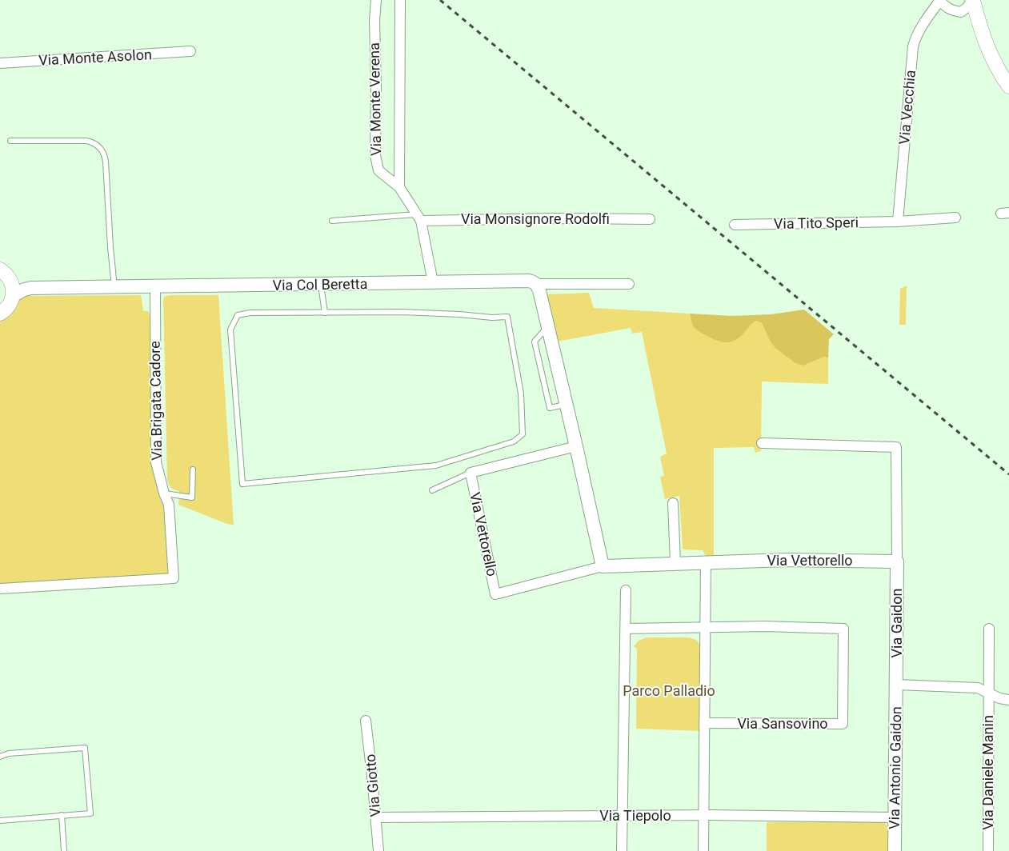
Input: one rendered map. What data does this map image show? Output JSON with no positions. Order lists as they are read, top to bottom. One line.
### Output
{"streets":{"street":["Via Monte Asolon","Via Monte Verena","Via Vecchia","Via Monsignore Rodolfi","Via Tito Speri","Via Col Beretta","Via Brigata Cadore","Via Vettorello","Via Gaidon","Via Sansovino","Via Antonio Gaidon","Via Daniele Manin","Via Giotto","Via Tiepolo"]},"crossings":[["Via Monte Verena","Via Monsignore Rodolfi"],["Via Vecchia","Via Tito Speri"],["Via Col Beretta","Via Brigata Cadore"],["Via Vettorello","Via Gaidon"],["Via Gaidon","Via Antonio Gaidon"],["Via Antonio Gaidon","Via Tiepolo"],["Via Giotto","Via Tiepolo"]],"parks":["Parco Palladio"]}
